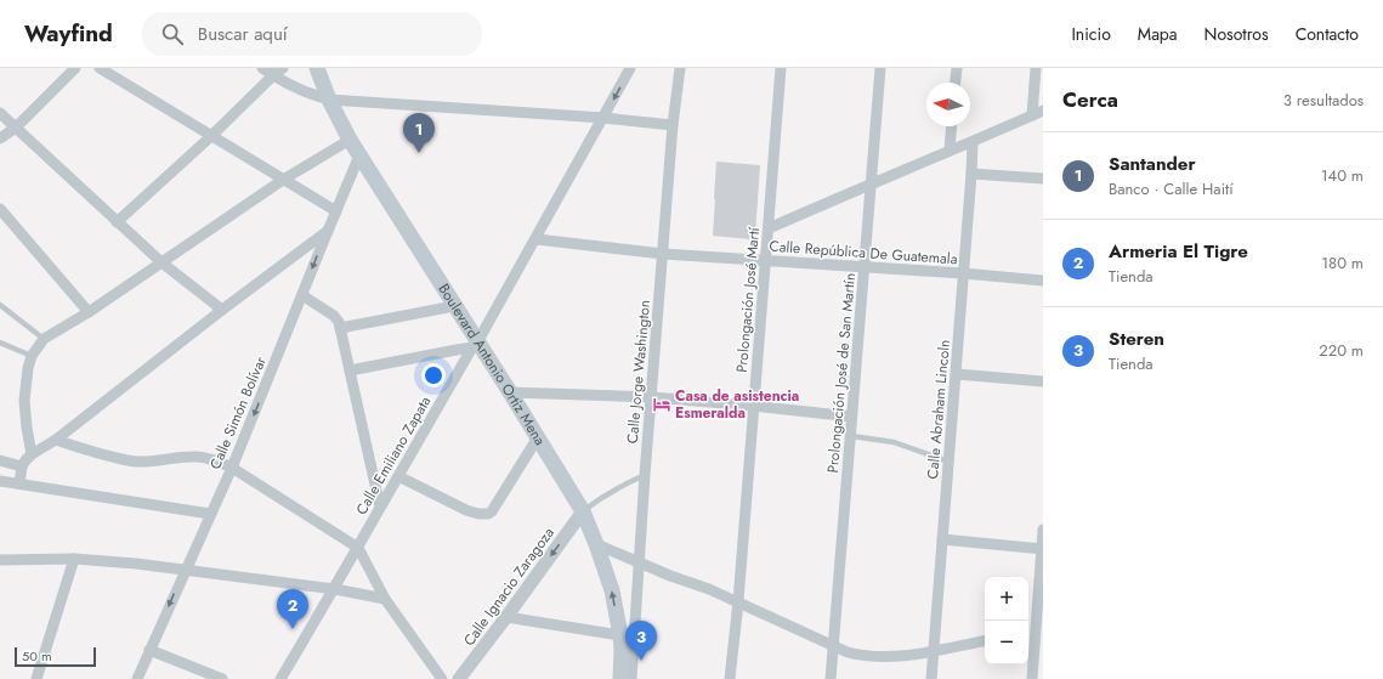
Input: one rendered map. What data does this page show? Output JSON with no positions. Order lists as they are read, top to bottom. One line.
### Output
{"streets":{"main road":["Boulevard Antonio Ortiz Mena"],"street":["Calle República De Guatemala","Prolongación José Martí","Calle Jorge Washington","Prolongación José de San Martín","Calle Abraham Lincoln","Calle Simón Bolívar","Calle Emiliano Zapata","Calle Ignacio Zaragoza"]},"crossings":[["Calle República De Guatemala","Prolongación José Martí"],["Calle República De Guatemala","Calle Jorge Washington"],["Calle República De Guatemala","Prolongación José de San Martín"],["Calle República De Guatemala","Calle Abraham Lincoln"],["Calle República De Guatemala","Calle Emiliano Zapata"],["Boulevard Antonio Ortiz Mena","Calle Simón Bolívar"],["Boulevard Antonio Ortiz Mena","Calle Emiliano Zapata"],["Boulevard Antonio Ortiz Mena","Calle Ignacio Zaragoza"]],"one_way":["Calle Simón Bolívar","Calle Ignacio Zaragoza"],"places":{"hotel":["Casa de asistencia Esmeralda"]},"scale_bar":"50 m","north":"left","page":{"header":"Wayfind","search":"Buscar aquí","nav":["Inicio","Mapa","Nosotros","Contacto"],"heading":["Cerca","3 resultados"],"pins":["1","2","3"],"list":[{"mark":"1","name":"Santander","note":"Banco · Calle Haití","value":"140 m"},{"mark":"2","name":"Armeria El Tigre","note":"Tienda","value":"180 m"},{"mark":"3","name":"Steren","note":"Tienda","value":"220 m"}],"map_buttons":["+","−"],"scale":"50 m"}}
